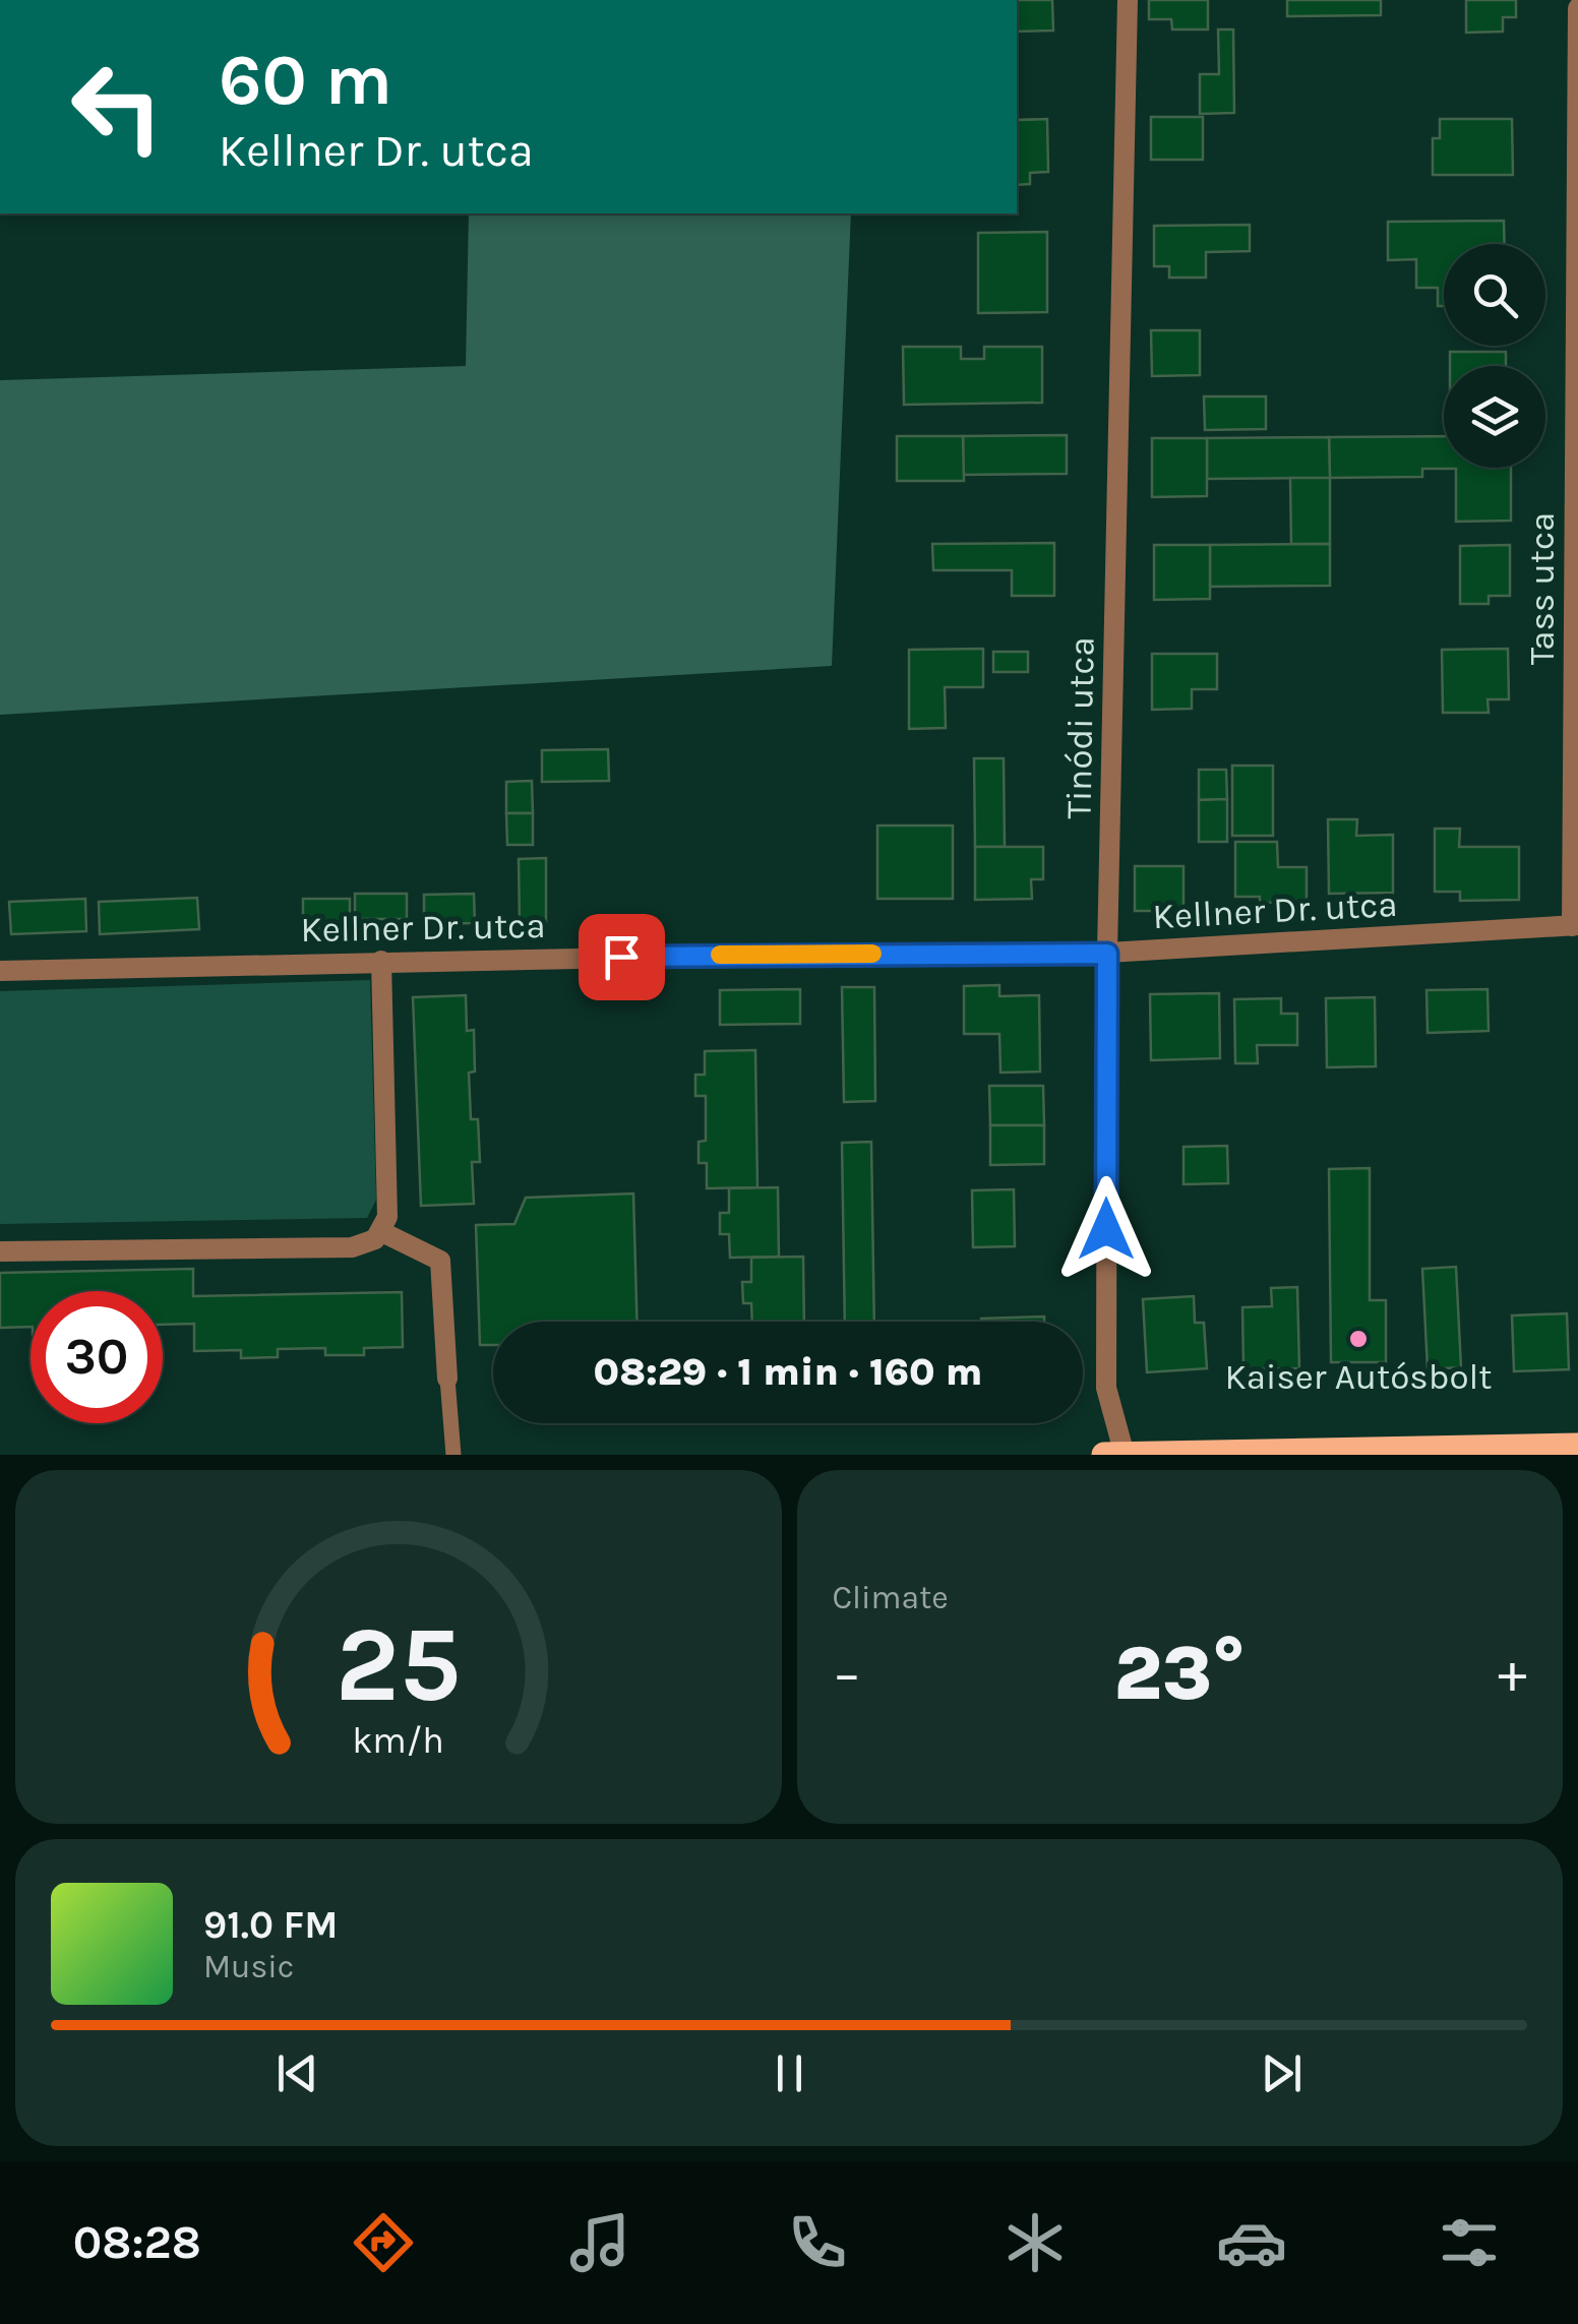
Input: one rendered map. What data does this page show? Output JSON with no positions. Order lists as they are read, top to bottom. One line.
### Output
{"streets":{"street":["Tass utca","Tinódi utca","Kellner Dr. utca"]},"crossings":[["Tass utca","Kellner Dr. utca"],["Tinódi utca","Kellner Dr. utca"]],"places":["Kaiser Autósbolt"],"page":{"turn":["60 m","Kellner Dr. utca"],"limit":"30","trip":"08:29 · 1 min · 160 m","tile":"Climate","heat":["−","23°","+"],"song":["91.0 FM","Music"],"tabs":"08:28","gauge":["25","km/h"]}}
